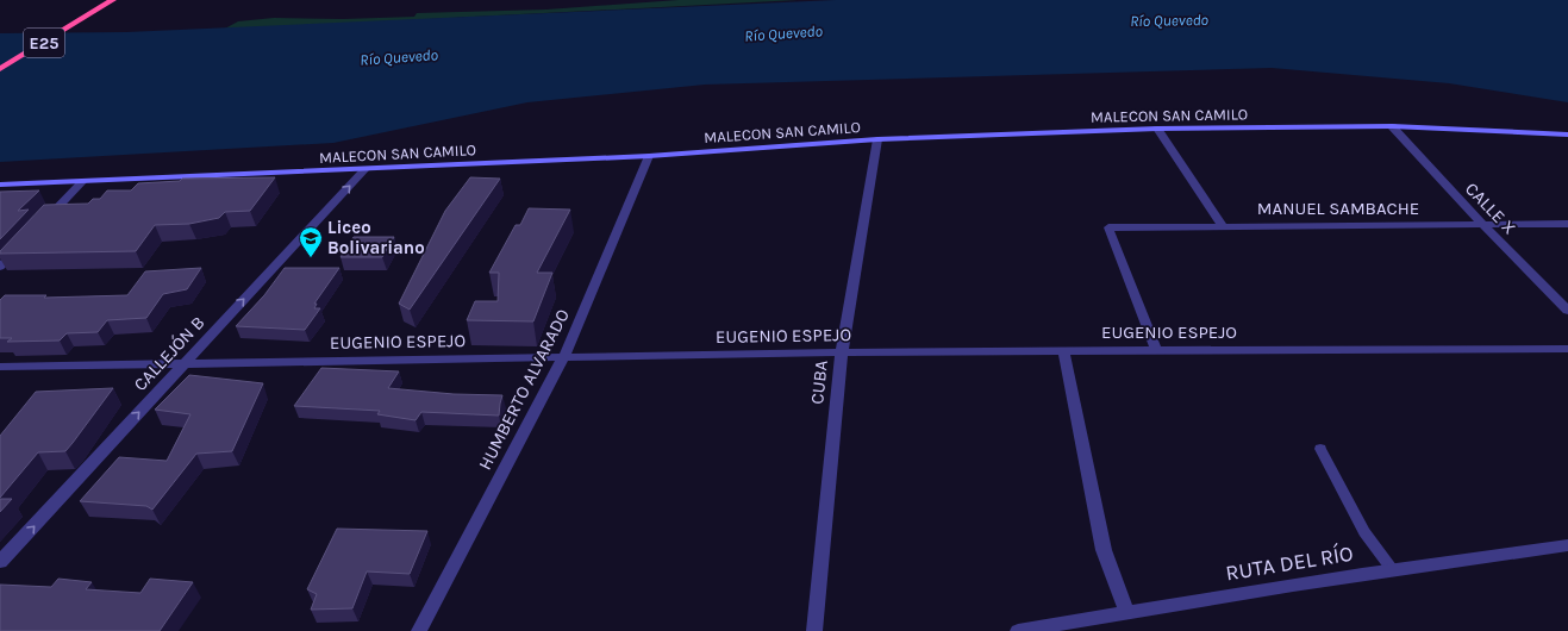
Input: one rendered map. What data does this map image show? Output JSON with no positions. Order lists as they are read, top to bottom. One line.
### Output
{"streets":{"highway":["E25"],"main road":["MALECON SAN CAMILO"],"street":["MANUEL SAMBACHE","CALLE X","EUGENIO ESPEJO","CALLEJÓN B","CUBA","HUMBERTO ALVARADO","RUTA DEL RÍO"]},"crossings":[["MALECON SAN CAMILO","CALLE X"],["MALECON SAN CAMILO","CALLEJÓN B"],["MALECON SAN CAMILO","CUBA"],["MALECON SAN CAMILO","HUMBERTO ALVARADO"],["MANUEL SAMBACHE","CALLE X"],["MANUEL SAMBACHE","EUGENIO ESPEJO"],["EUGENIO ESPEJO","CALLEJÓN B"],["EUGENIO ESPEJO","CUBA"],["EUGENIO ESPEJO","HUMBERTO ALVARADO"]],"one_way":["CALLEJÓN B"],"water":["Río Quevedo"],"places":{"school or university":["Liceo Bolivariano"]}}
